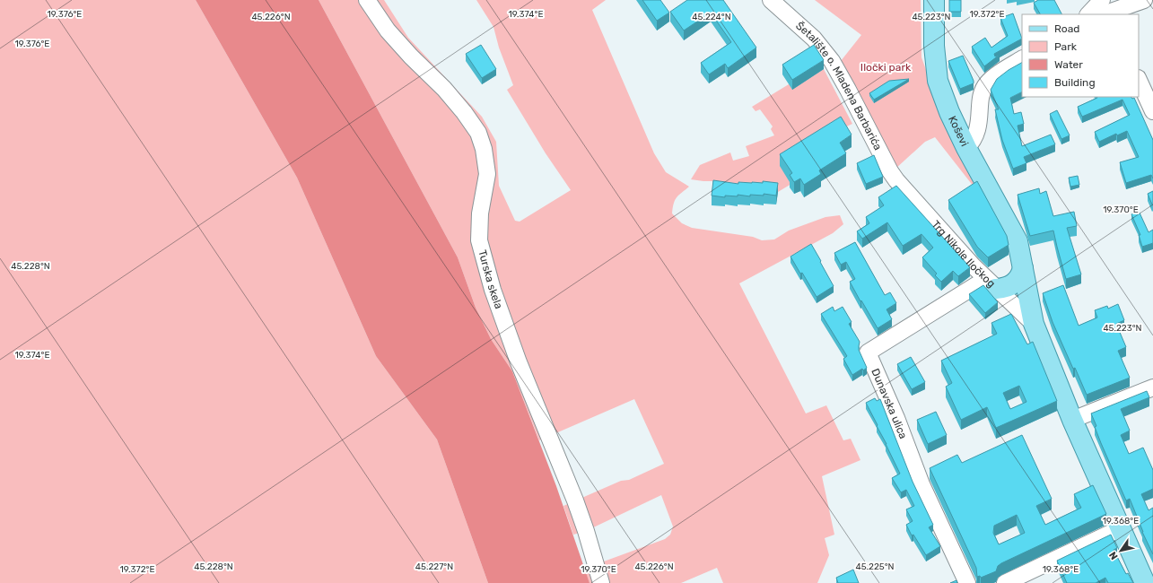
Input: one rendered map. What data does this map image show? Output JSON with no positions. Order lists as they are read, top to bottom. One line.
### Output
{"streets":{"main road":["Koševi","Trg Nikole Iločkog"],"street":["Šetalište o. Mladena Barbarića","Turska skela","Dunavska ulica"]},"crossings":[["Šetalište o. Mladena Barbarića","Trg Nikole Iločkog"],["Koševi","Trg Nikole Iločkog"],["Trg Nikole Iločkog","Dunavska ulica"]],"parks":["Iločki park"],"legend":["Road","Park","Water","Building"],"north":"bottom left","coordinates":["19.376°E","19.374°E","19.372°E","45.226°N","45.224°N","45.223°N","19.370°E","45.228°N","19.368°E","45.227°N","45.225°N"]}
